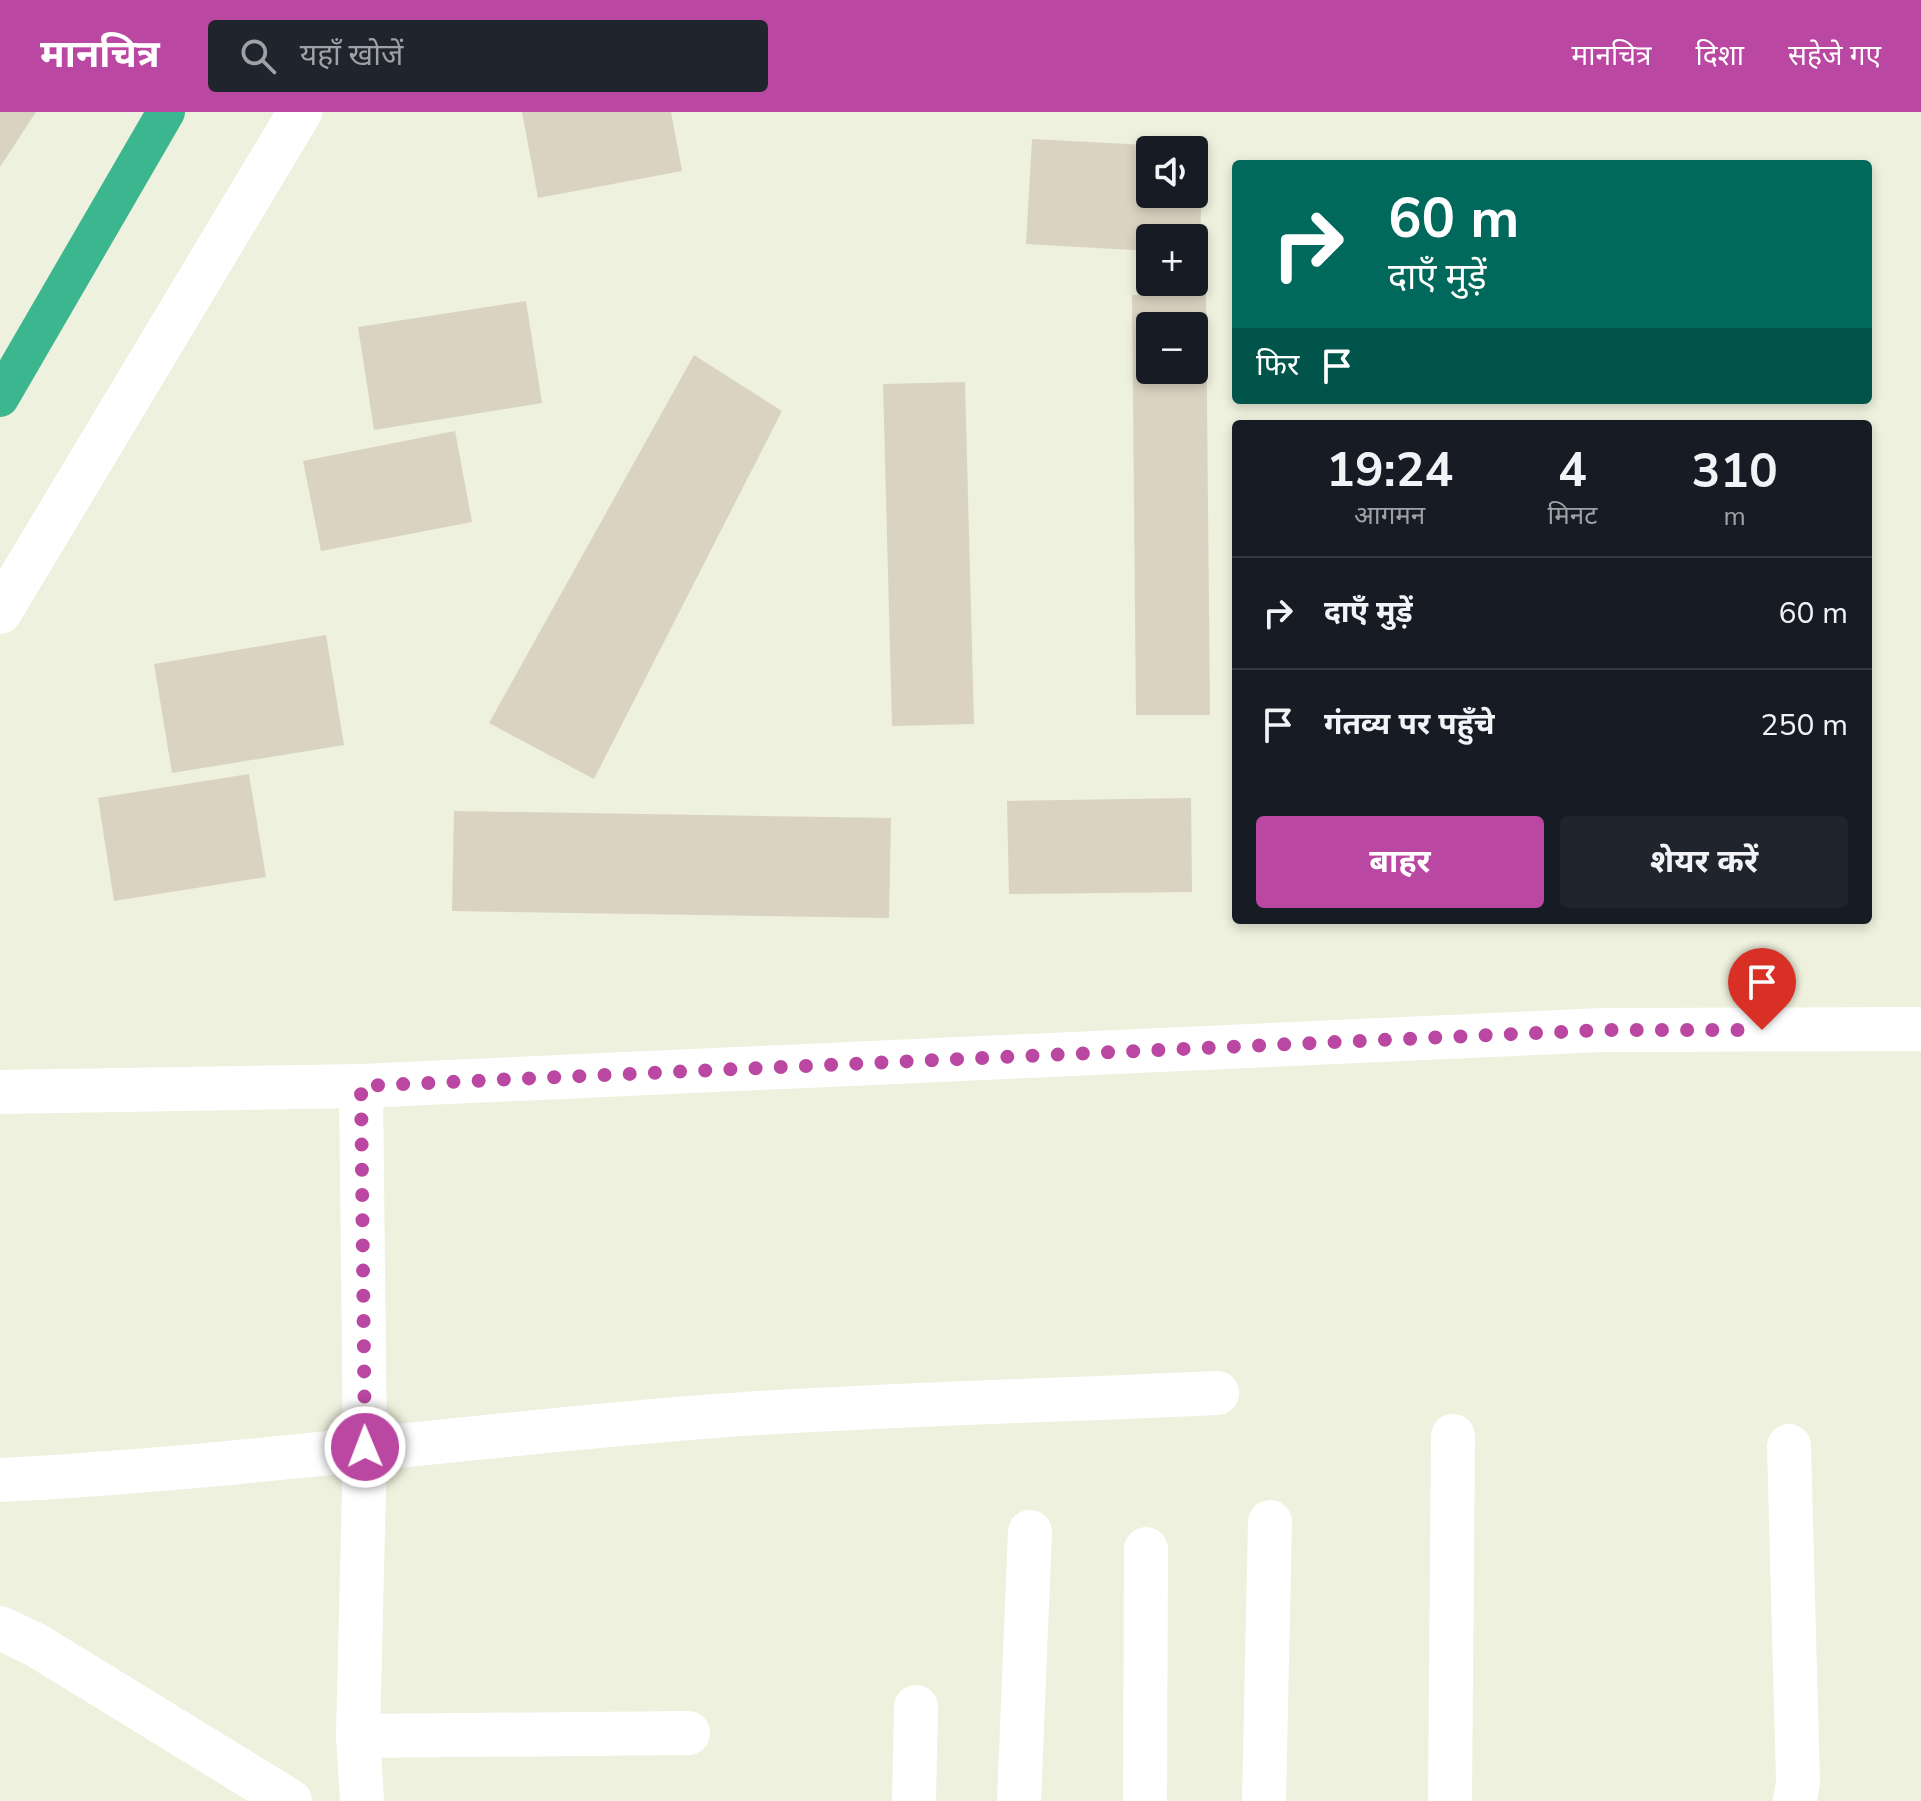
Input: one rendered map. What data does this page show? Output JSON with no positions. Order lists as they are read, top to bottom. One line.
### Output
{"page":{"header":"मानचित्र","search":"यहाँ खोजें","nav":["मानचित्र","दिशा","सहेजे गए"],"map_buttons":["+","−"],"turn":["60 m","दाएँ मुड़ें"],"then":"फिर","eta":["19:24","आगमन","4","मिनट","310","m"],"list":[{"name":"दाएँ मुड़ें","value":"60 m"},{"name":"गंतव्य पर पहुँचे","value":"250 m"}],"buttons":["बाहर","शेयर करें"]}}
